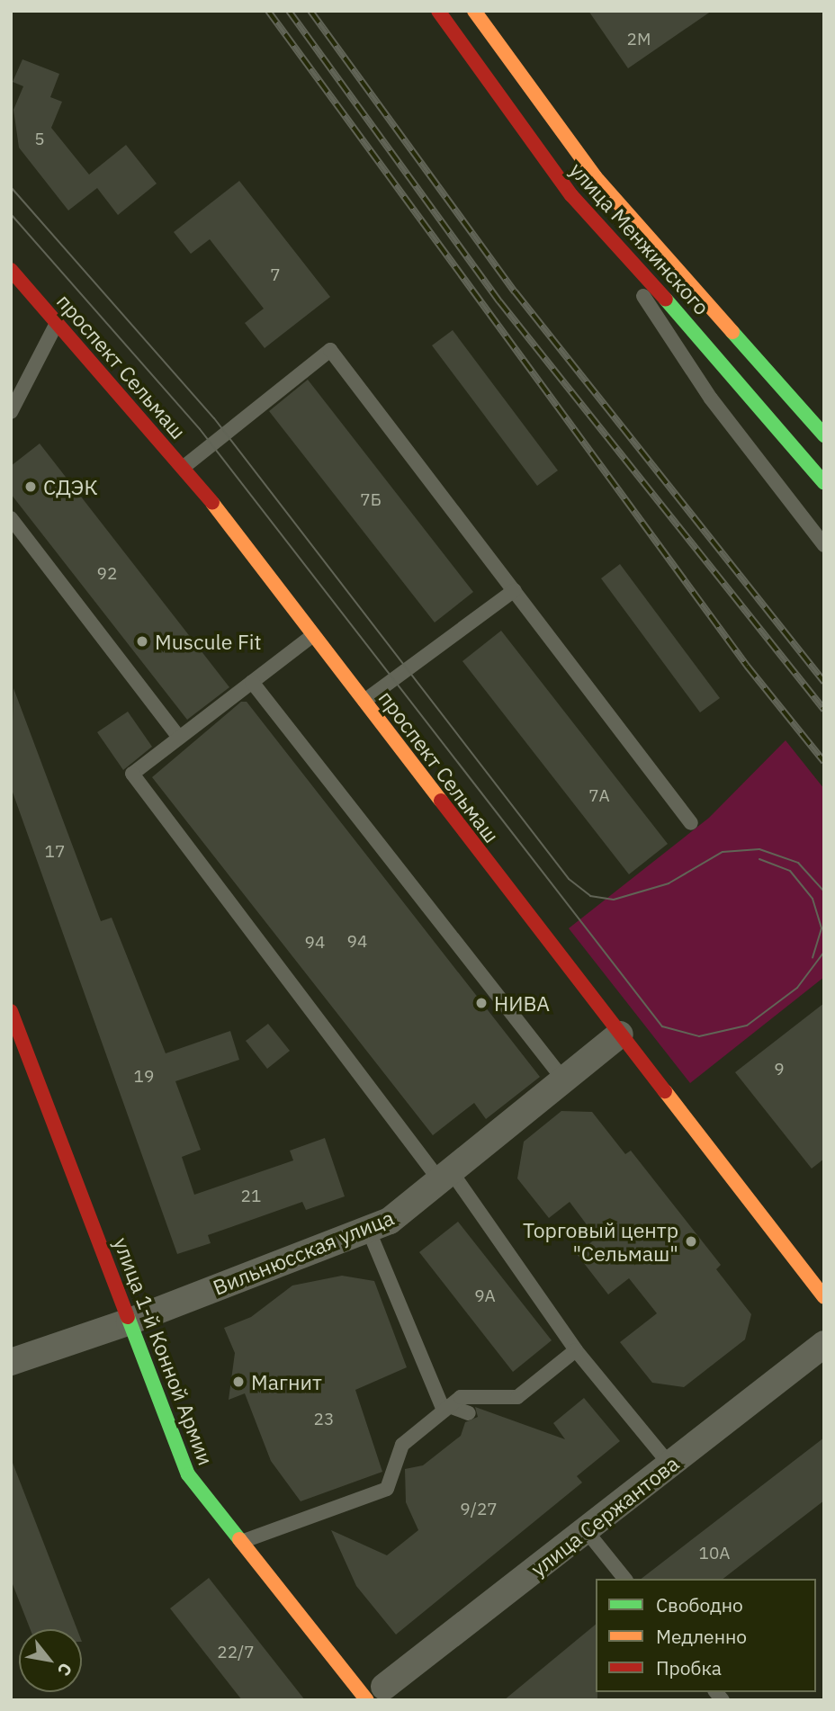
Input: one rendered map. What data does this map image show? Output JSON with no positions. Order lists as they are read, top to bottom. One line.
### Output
{"streets":{"main road":["улица Менжинского","проспект Сельмаш","улица 1-й Конной Армии"],"street":["Вильнюсская улица","улица Сержантова"]},"crossings":[["проспект Сельмаш","Вильнюсская улица"],["Вильнюсская улица","улица 1-й Конной Армии"],["улица 1-й Конной Армии","улица Сержантова"]],"places":["СДЭК","Muscule Fit","НИВА","Торговый центр \"Сельмаш\"","Магнит"],"house_numbers":["2М","5","7","7Б","92","7А","17","94","94","9","19","21","9А","23","9/27","10А","22/7"],"legend":["Свободно","Медленно","Пробка"],"north":"bottom right"}
